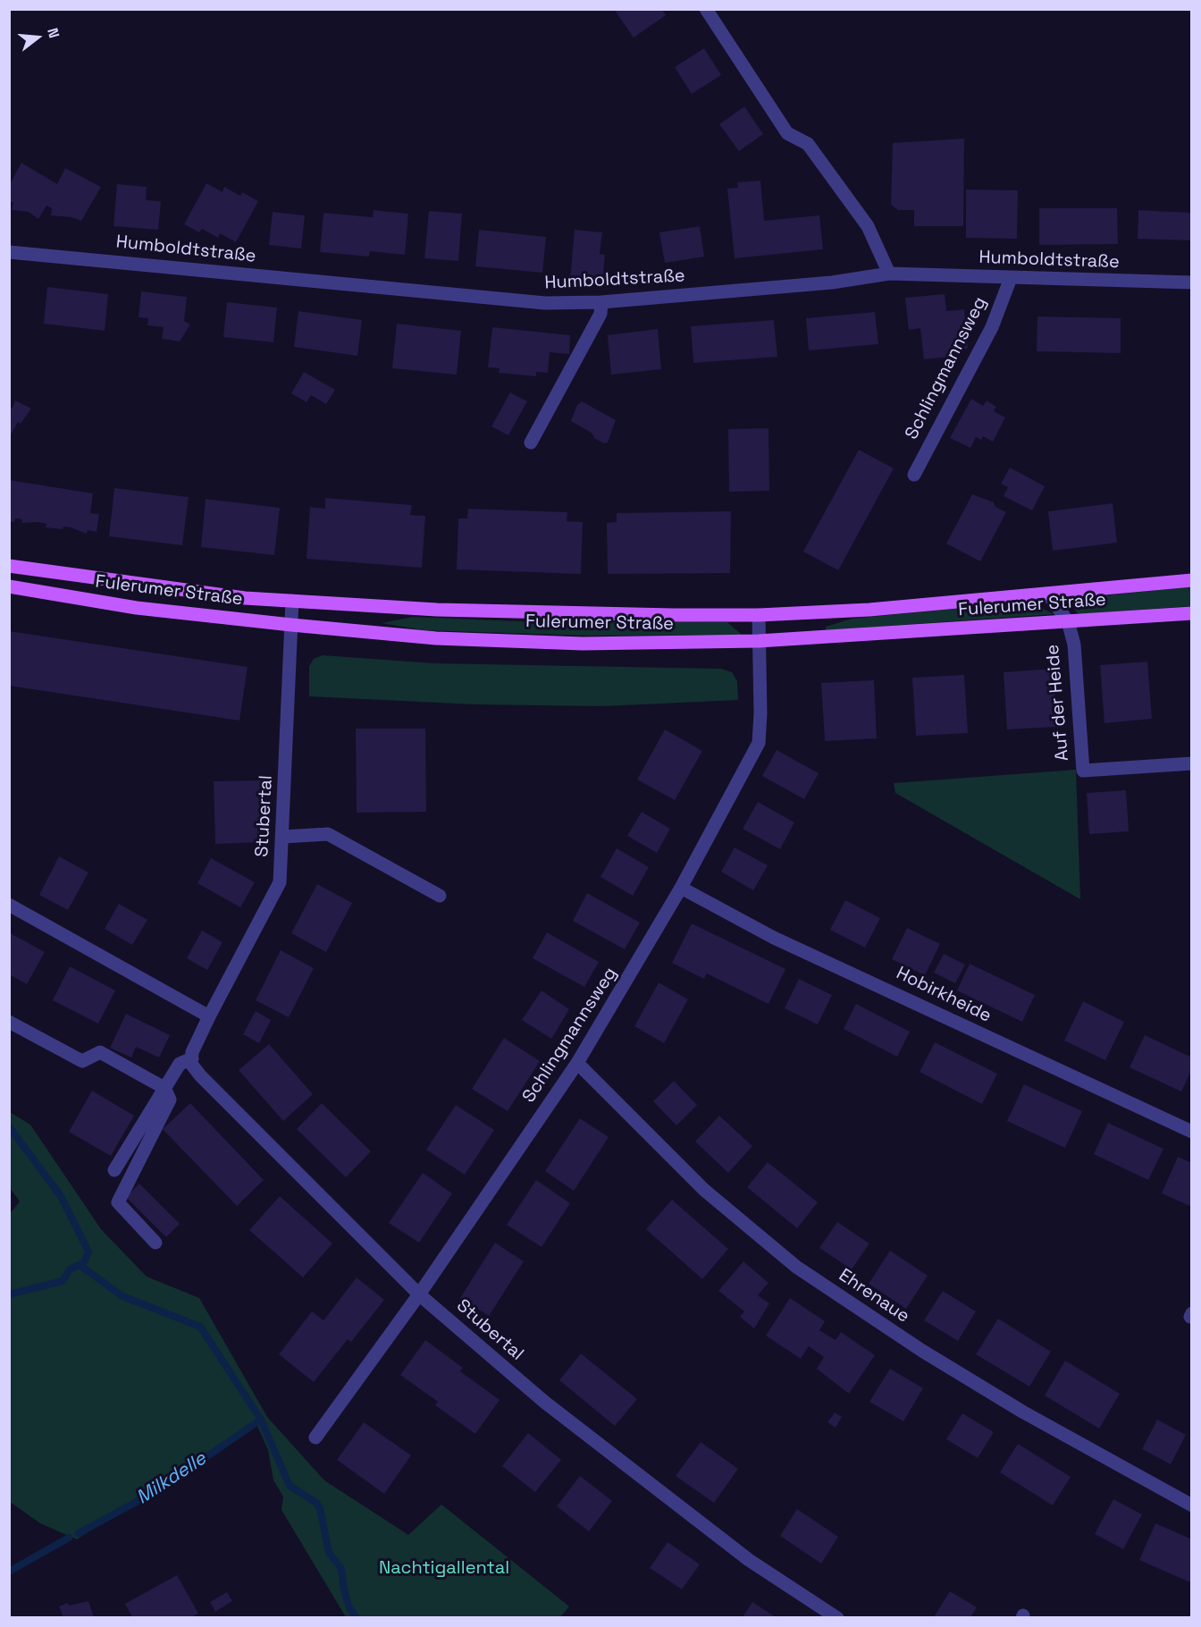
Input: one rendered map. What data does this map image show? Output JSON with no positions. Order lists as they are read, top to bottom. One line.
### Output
{"streets":{"main road":["Fulerumer Straße"],"street":["Humboldtstraße","Schlingmannsweg","Auf der Heide","Stubertal","Hobirkheide","Ehrenaue"]},"crossings":[["Humboldtstraße","Schlingmannsweg"],["Schlingmannsweg","Fulerumer Straße"],["Schlingmannsweg","Stubertal"],["Schlingmannsweg","Hobirkheide"],["Schlingmannsweg","Ehrenaue"],["Fulerumer Straße","Auf der Heide"],["Fulerumer Straße","Stubertal"]],"water":["Milkdelle"],"parks":["Nachtigallental"],"north":"right"}
